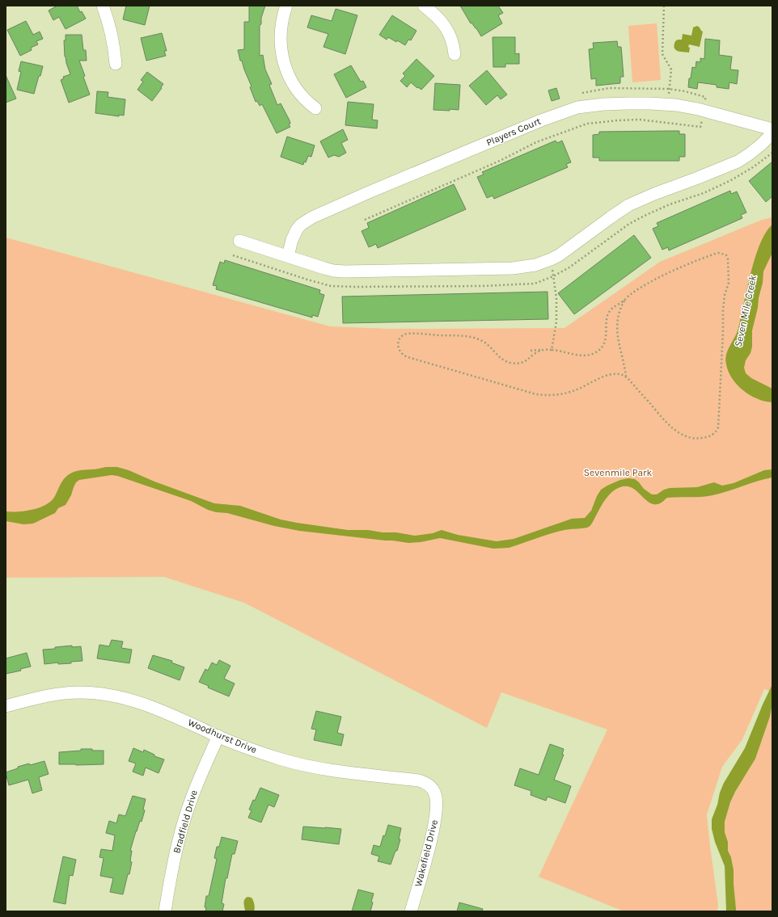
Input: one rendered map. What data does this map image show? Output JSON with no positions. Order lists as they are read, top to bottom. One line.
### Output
{"streets":{"street":["Players Court","Woodhurst Drive","Bradfield Drive","Wakefield Drive"]},"crossings":[["Woodhurst Drive","Bradfield Drive"],["Woodhurst Drive","Wakefield Drive"]],"water":["Seven Mile Creek"],"parks":["Sevenmile Park"]}
